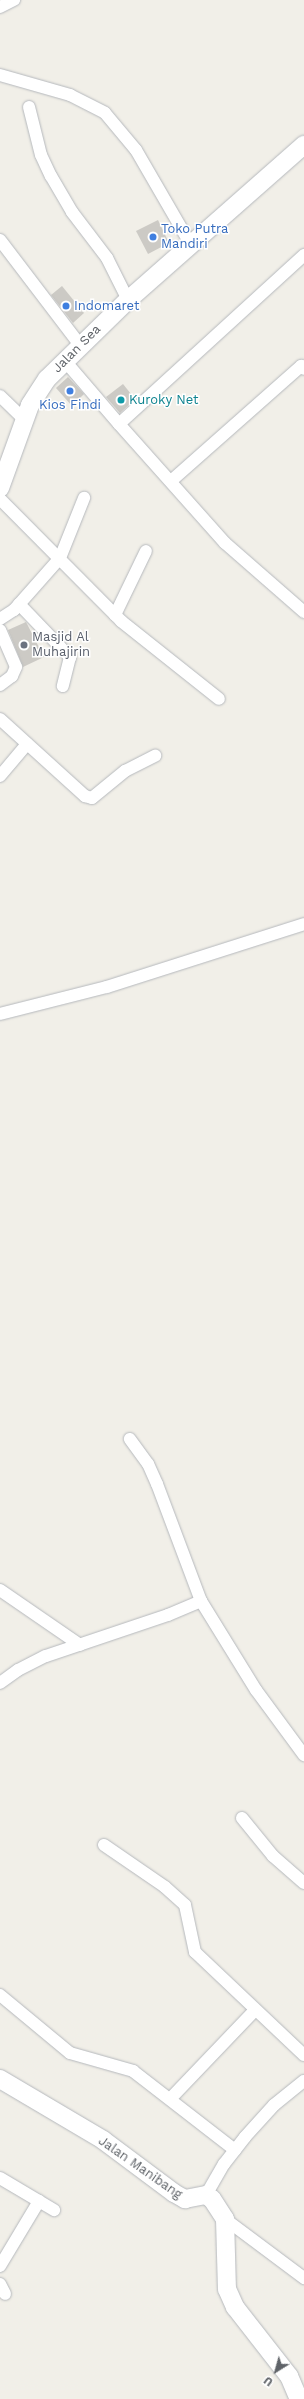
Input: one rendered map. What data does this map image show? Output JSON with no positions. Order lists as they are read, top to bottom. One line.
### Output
{"streets":{"street":["Jalan Sea","Jalan Manibang"]},"places":["Toko Putra Mandiri","Indomaret","Kios Findi","Kuroky Net","Masjid Al Muhajirin"],"north":"bottom left"}
